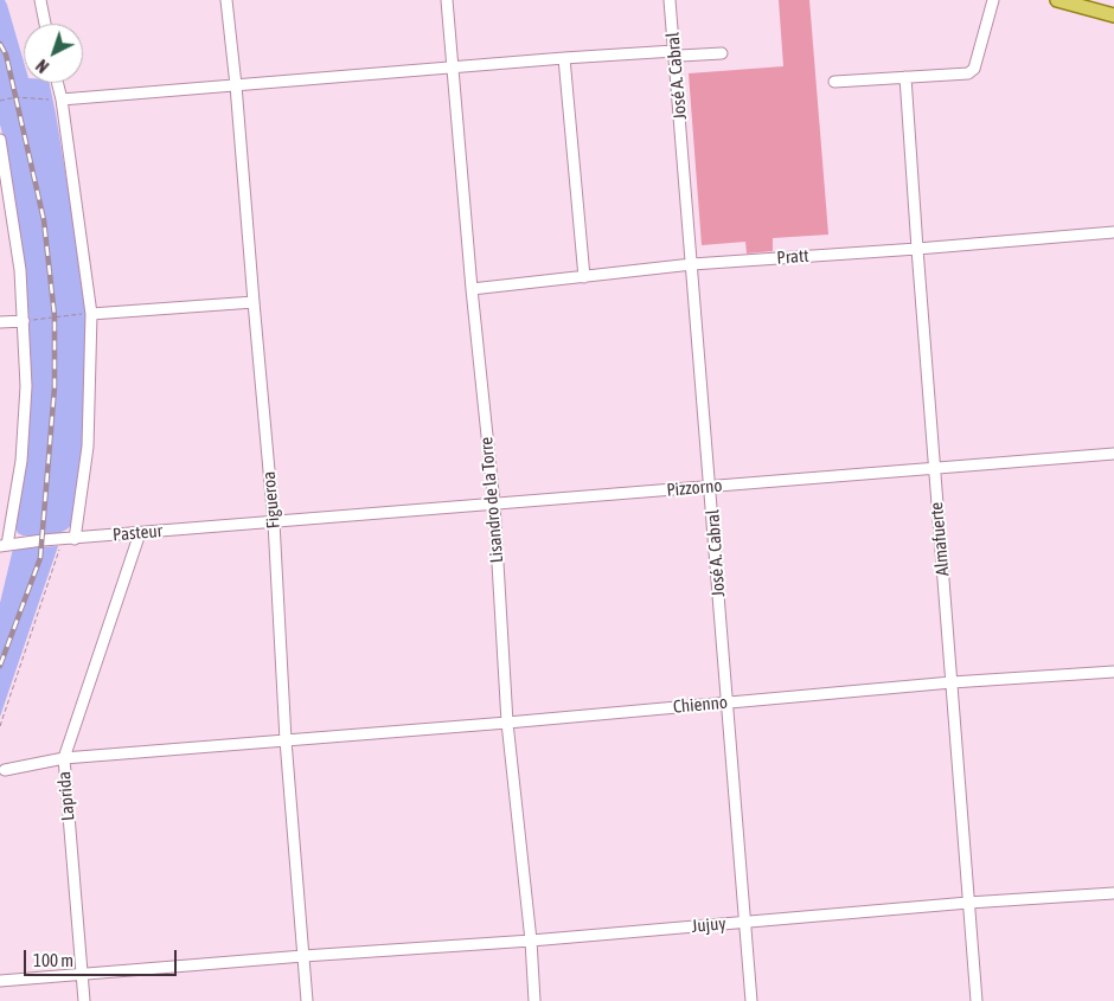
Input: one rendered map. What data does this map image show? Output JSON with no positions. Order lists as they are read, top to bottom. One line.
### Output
{"streets":{"street":["José A. Cabral","Pratt","Pizzorno","Figueroa","Lisandro de la Torre","Pasteur","Almafuerte","Chienno","Laprida","Jujuy"]},"crossings":[["José A. Cabral","Pratt"],["José A. Cabral","Pizzorno"],["José A. Cabral","Chienno"],["José A. Cabral","Jujuy"],["Pratt","Lisandro de la Torre"],["Pratt","Almafuerte"],["Pizzorno","Figueroa"],["Pizzorno","Lisandro de la Torre"],["Pizzorno","Pasteur"],["Pizzorno","Almafuerte"],["Figueroa","Pasteur"],["Figueroa","Chienno"],["Figueroa","Jujuy"],["Lisandro de la Torre","Chienno"],["Lisandro de la Torre","Jujuy"],["Pasteur","Laprida"],["Almafuerte","Chienno"],["Almafuerte","Jujuy"],["Chienno","Laprida"],["Laprida","Jujuy"]],"scale_bar":"100 m","north":"bottom left"}
